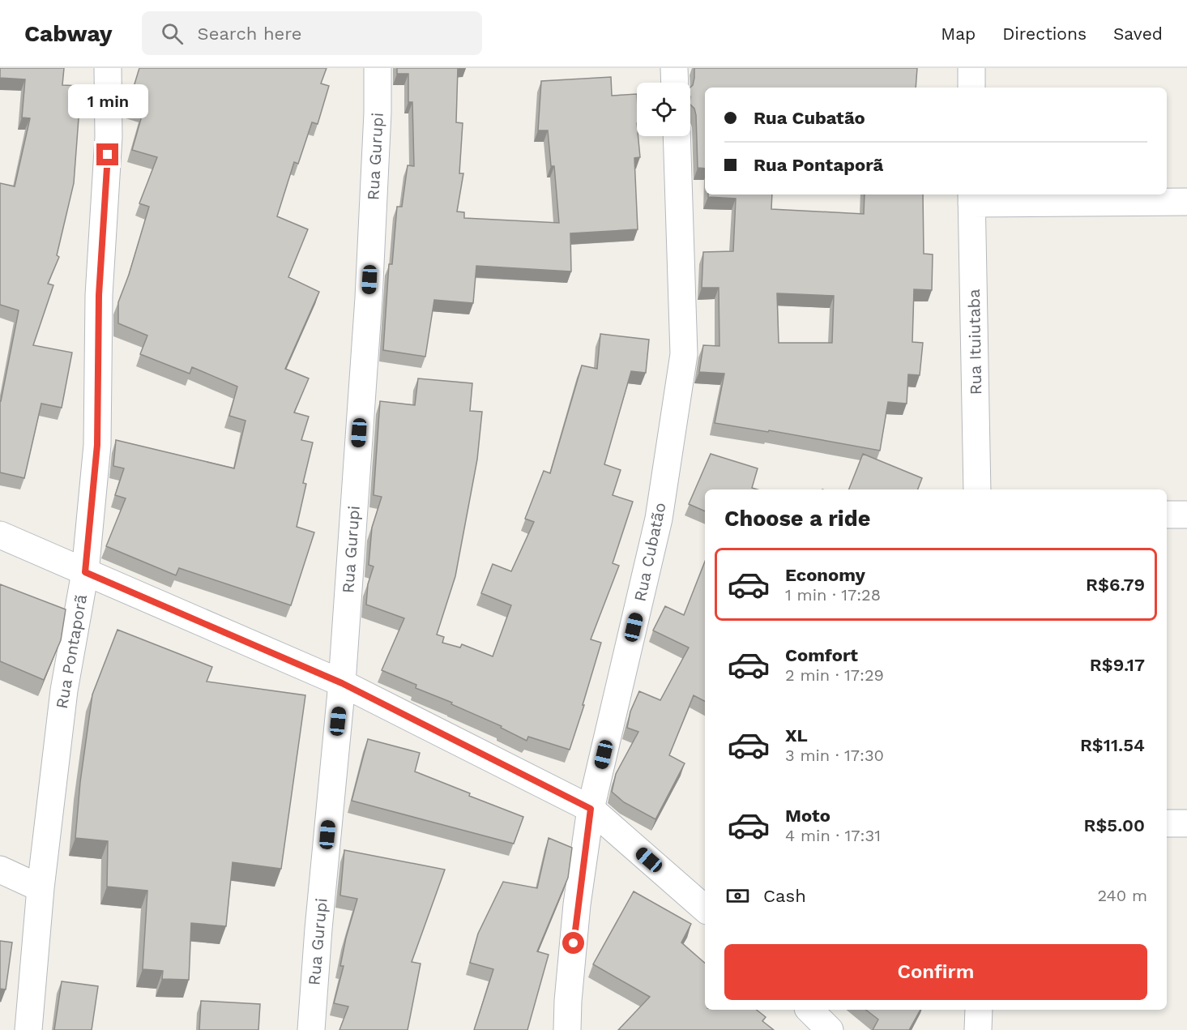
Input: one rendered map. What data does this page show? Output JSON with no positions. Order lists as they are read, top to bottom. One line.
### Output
{"streets":{"street":["Rua Gurupi","Rua Ituiutaba","Rua Cubatão","Rua Pontaporã"]},"page":{"header":"Cabway","search":"Search here","nav":["Map","Directions","Saved"],"bubble":"1 min","banner":["Rua Cubatão","Rua Pontaporã"],"heading":"Choose a ride","list":[{"name":"Economy","note":"1 min · 17:28","value":"R$6.79"},{"name":"Comfort","note":"2 min · 17:29","value":"R$9.17"},{"name":"XL","note":"3 min · 17:30","value":"R$11.54"},{"name":"Moto","note":"4 min · 17:31","value":"R$5.00"}],"pay":["Cash","240 m"],"buttons":"Confirm"}}
